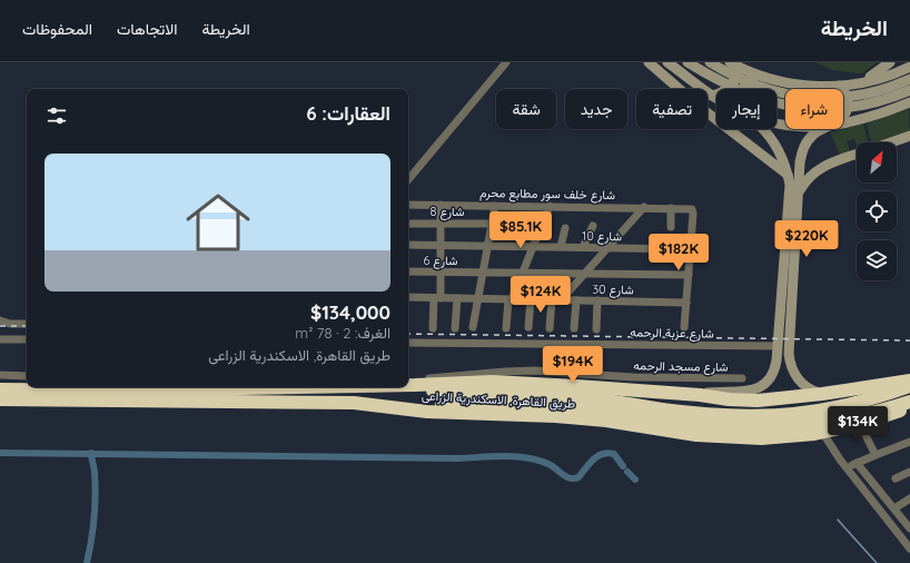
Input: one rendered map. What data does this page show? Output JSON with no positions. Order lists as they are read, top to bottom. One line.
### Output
{"streets":{"highway":["طريق القاهرة, الاسكندرية الزراعى"],"street":["شارع خلف سور مطابع محرم","شارع 8","شارع 10","شارع 6","شارع 30","شارع عزبة الرحمه","شارع مسجد الرحمه"]},"crossings":[["شارع خلف سور مطابع محرم","شارع 10"],["شارع مسجد الرحمه","طريق القاهرة, الاسكندرية الزراعى"]],"north":"top right","page":{"header":"الخريطة","nav":["الخريطة","الاتجاهات","المحفوظات"],"chip":["شراء","إيجار","تصفية","جديد","شقة"],"heading":"العقارات: 6","list":[{"name":"$134,000","note":"الغرف: 2 · 78 m² · طريق القاهرة, الاسكندرية الزراعى"}],"price":["$85.1K","$220K","$182K","$124K","$194K","$134K"]}}
